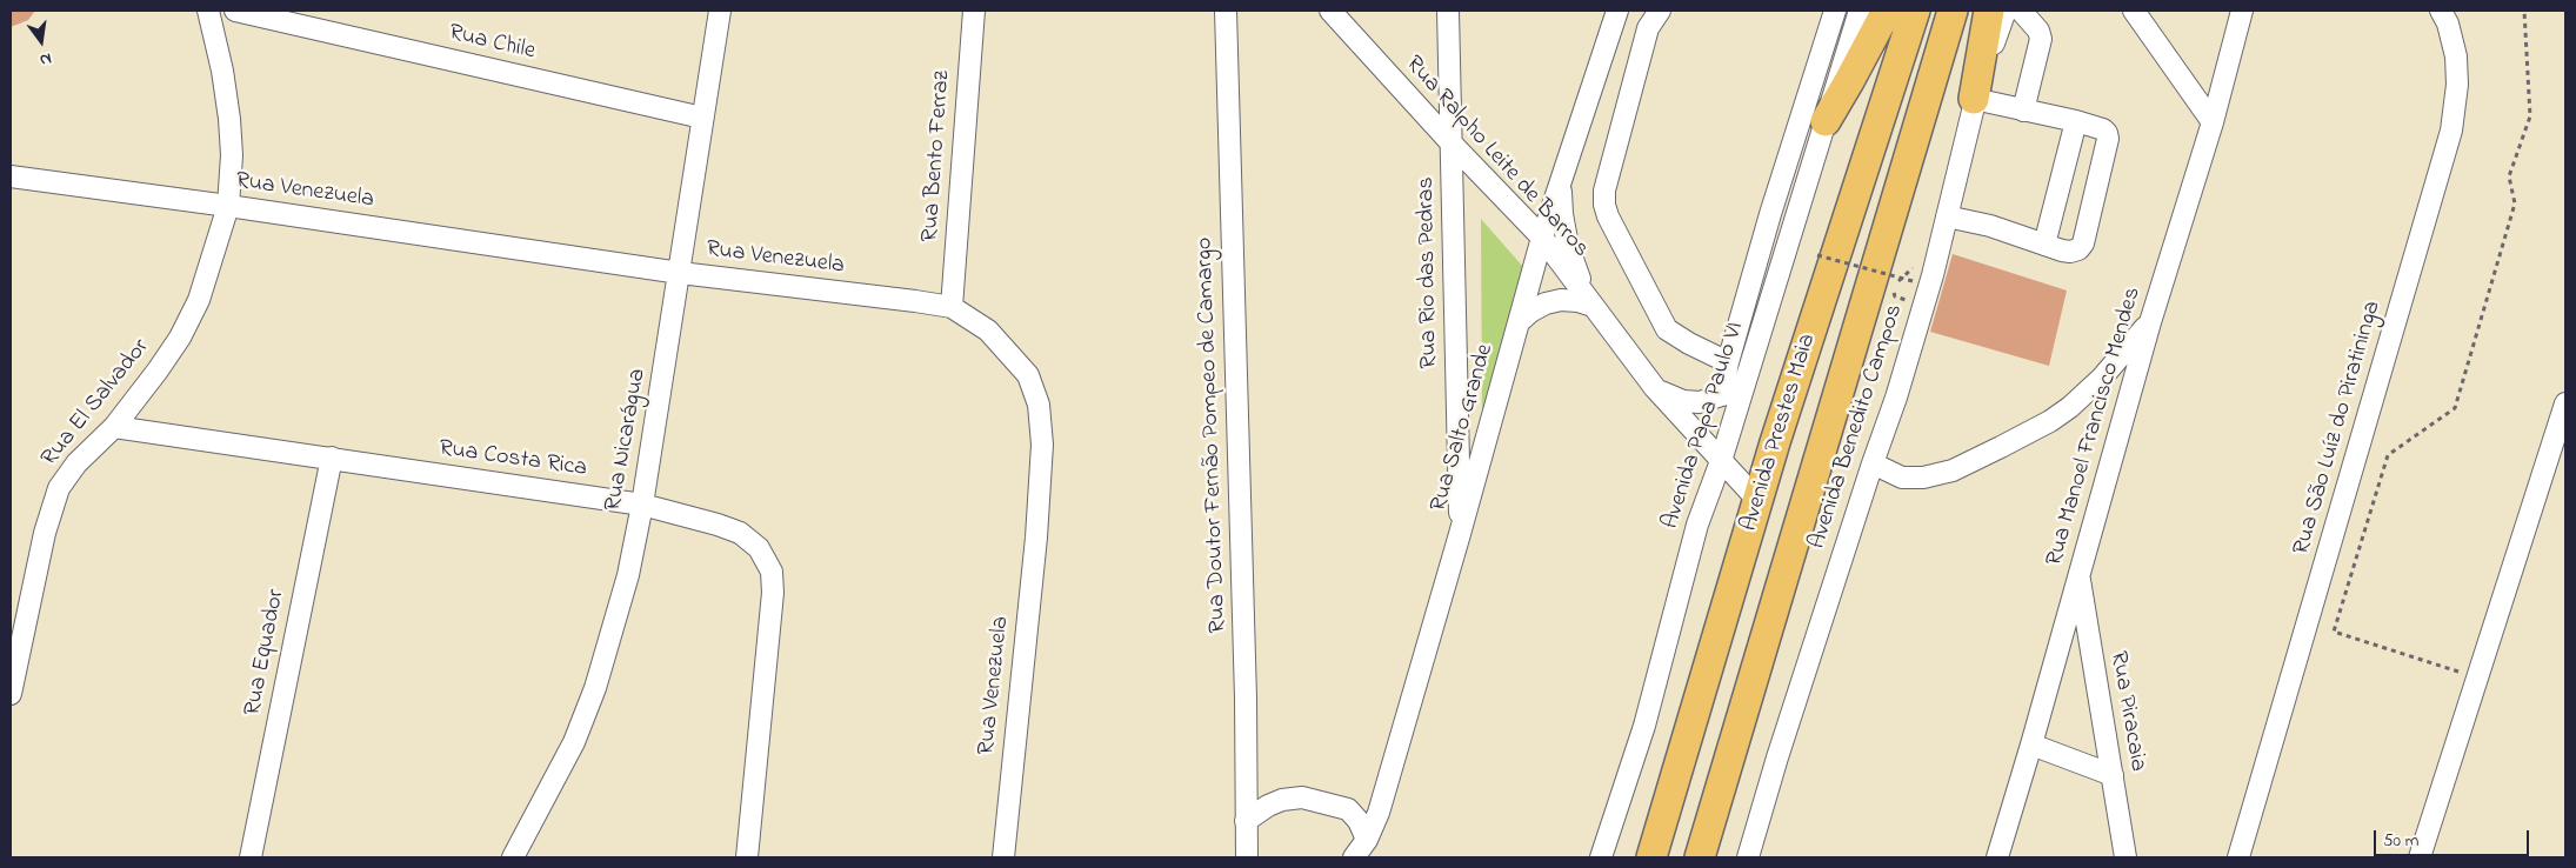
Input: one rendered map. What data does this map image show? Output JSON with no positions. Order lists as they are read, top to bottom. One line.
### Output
{"streets":{"highway":["Avenida Prestes Maia"],"street":["Rua Chile","Rua Bento Ferraz","Rua Ralpho Leite de Barros","Rua Venezuela","Rua Rio das Pedras","Rua El Salvador","Avenida Papa Paulo VI","Avenida Benedito Campos","Rua Manoel Francisco Mendes","Rua Salto Grande","Rua São Luíz do Piratininga","Rua Doutor Fernão Pompeo de Camargo","Rua Nicarágua","Rua Costa Rica","Rua Equador","Rua Piracaia"]},"crossings":[["Rua Chile","Rua Nicarágua"],["Rua Bento Ferraz","Rua Venezuela"],["Rua Ralpho Leite de Barros","Rua Rio das Pedras"],["Rua Ralpho Leite de Barros","Avenida Papa Paulo VI"],["Rua Ralpho Leite de Barros","Rua Salto Grande"],["Rua Ralpho Leite de Barros","Avenida Prestes Maia"],["Rua Venezuela","Rua El Salvador"],["Rua Venezuela","Rua Nicarágua"],["Rua Rio das Pedras","Rua Salto Grande"],["Rua El Salvador","Rua Costa Rica"],["Rua Manoel Francisco Mendes","Rua Piracaia"],["Rua Nicarágua","Rua Costa Rica"],["Rua Costa Rica","Rua Equador"]],"scale_bar":"50 m","north":"bottom"}
